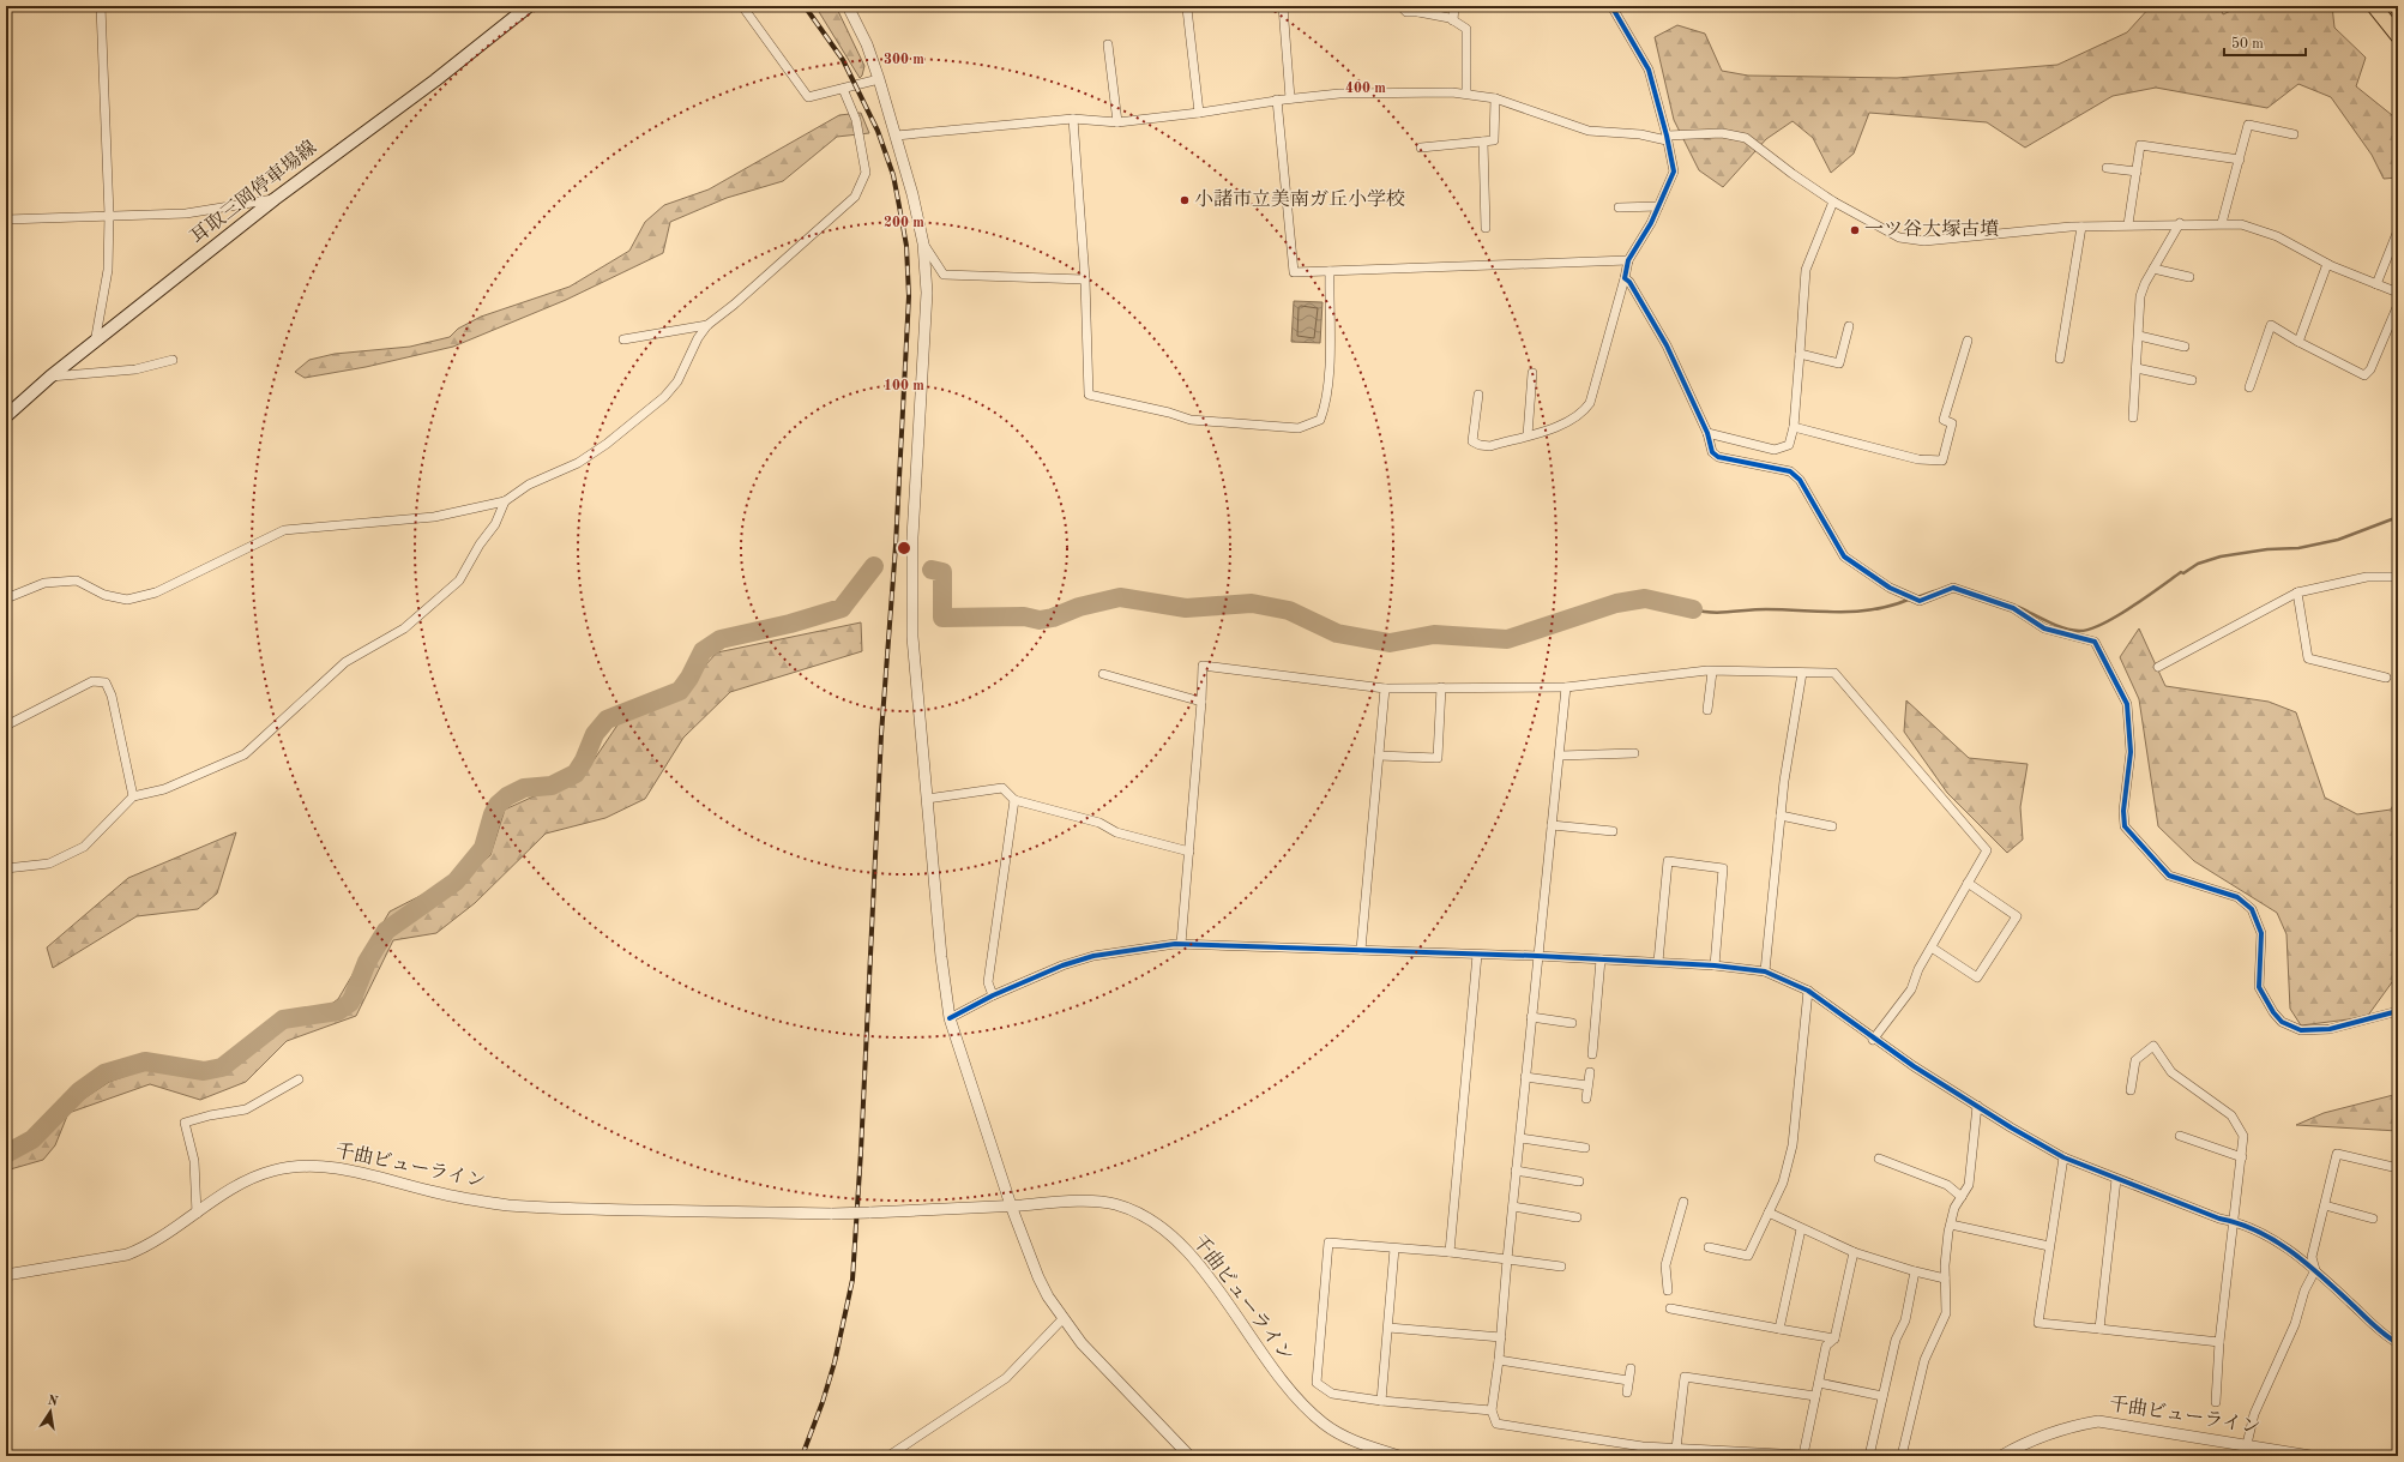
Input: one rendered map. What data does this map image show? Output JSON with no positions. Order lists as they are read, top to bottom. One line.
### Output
{"streets":{"main road":["耳取三岡停車場線"],"street":["千曲ビューライン"]},"places":["小諸市立美南ガ丘小学校","一ツ谷大塚古墳"],"scale_bar":"50 m","north":"top","rings":["300 m","400 m","200 m","100 m"]}
